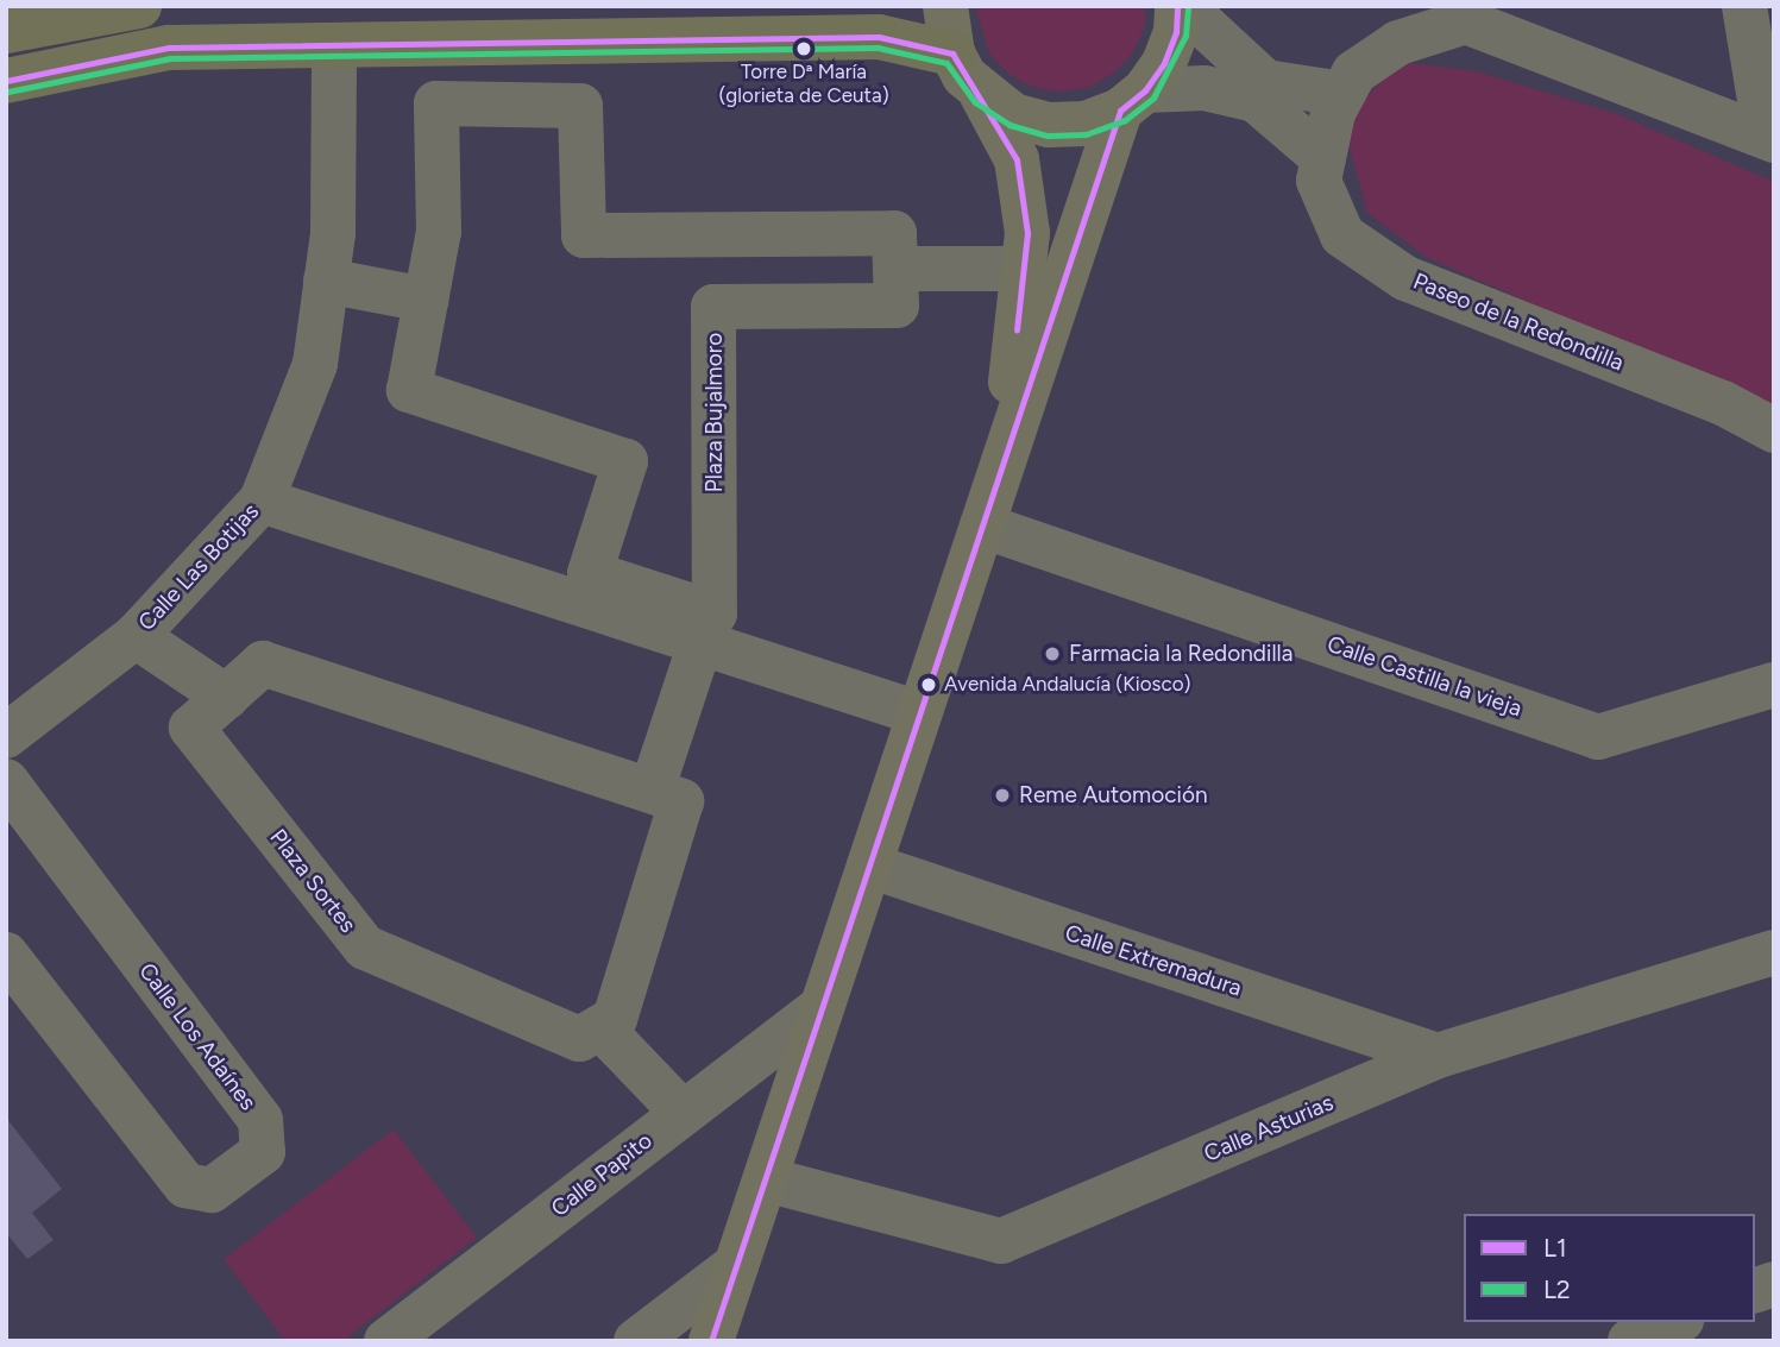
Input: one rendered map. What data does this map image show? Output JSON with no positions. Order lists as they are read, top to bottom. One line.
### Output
{"streets":{"street":["Paseo de la Redondilla","Plaza Bujalmoro","Calle Las Botijas","Calle Castilla la vieja","Plaza Sortes","Calle Extremadura","Calle Los Adaínes","Calle Asturias","Calle Papito"]},"crossings":[["Calle Extremadura","Calle Asturias"]],"places":["Torre Dª María (glorieta de Ceuta)","Farmacia la Redondilla","Avenida Andalucía (Kiosco)","Reme Automoción"],"lines":["transit line L1","transit line L2"],"legend":["L1","L2"]}
